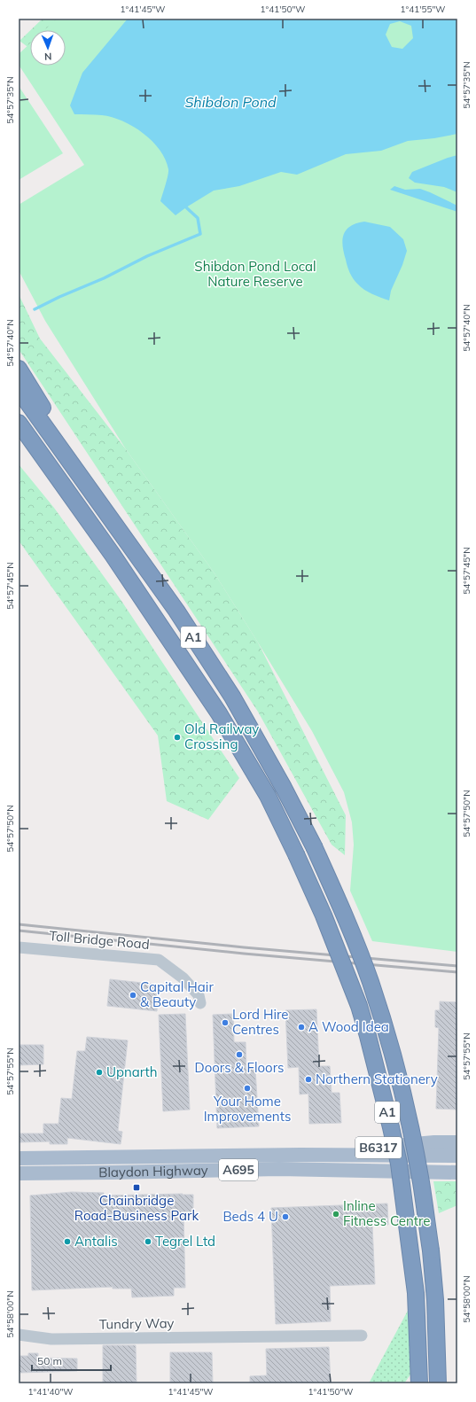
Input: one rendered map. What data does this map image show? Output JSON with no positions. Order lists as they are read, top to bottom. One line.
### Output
{"streets":{"highway":["A1"],"main road":["B6317","A695","Blaydon Highway"],"street":["Toll Bridge Road","Tundry Way"]},"crossings":[["B6317","Blaydon Highway"]],"water":["Shibdon Pond"],"parks":["Shibdon Pond Local Nature Reserve"],"places":{"other":["Old Railway Crossing","Capital Hair & Beauty","Lord Hire Centres","A Wood Idea","Doors & Floors","Upnarth","Northern Stationery","Your Home Improvements","Inline Fitness Centre","Beds 4 U","Antalis","Tegrel Ltd"],"transit":["Chainbridge Road-Business Park"]},"scale_bar":"50 m","north":"bottom","coordinates":["1°41'45\"W","1°41'50\"W","1°41'55\"W","54°57'35\"N","54°57'40\"N","54°57'45\"N","54°57'50\"N","54°57'55\"N","54°58'00\"N","1°41'40\"W"]}
